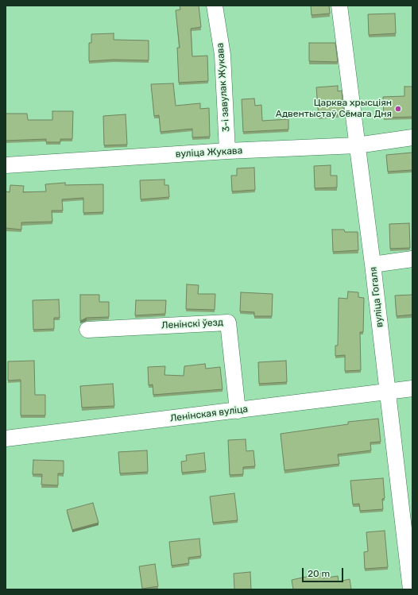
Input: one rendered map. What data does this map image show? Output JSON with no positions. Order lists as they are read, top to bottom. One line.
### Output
{"streets":{"street":["3-і завулак Жукава","вуліца Жукава","вуліца Гогаля","Ленінскі ўезд","Ленінская вуліца"]},"crossings":[["3-і завулак Жукава","вуліца Жукава"],["вуліца Жукава","вуліца Гогаля"],["вуліца Гогаля","Ленінская вуліца"],["Ленінскі ўезд","Ленінская вуліца"]],"places":["Царква хрысціян Адвентыстаў Сёмага Дня"],"scale_bar":"20 m"}
